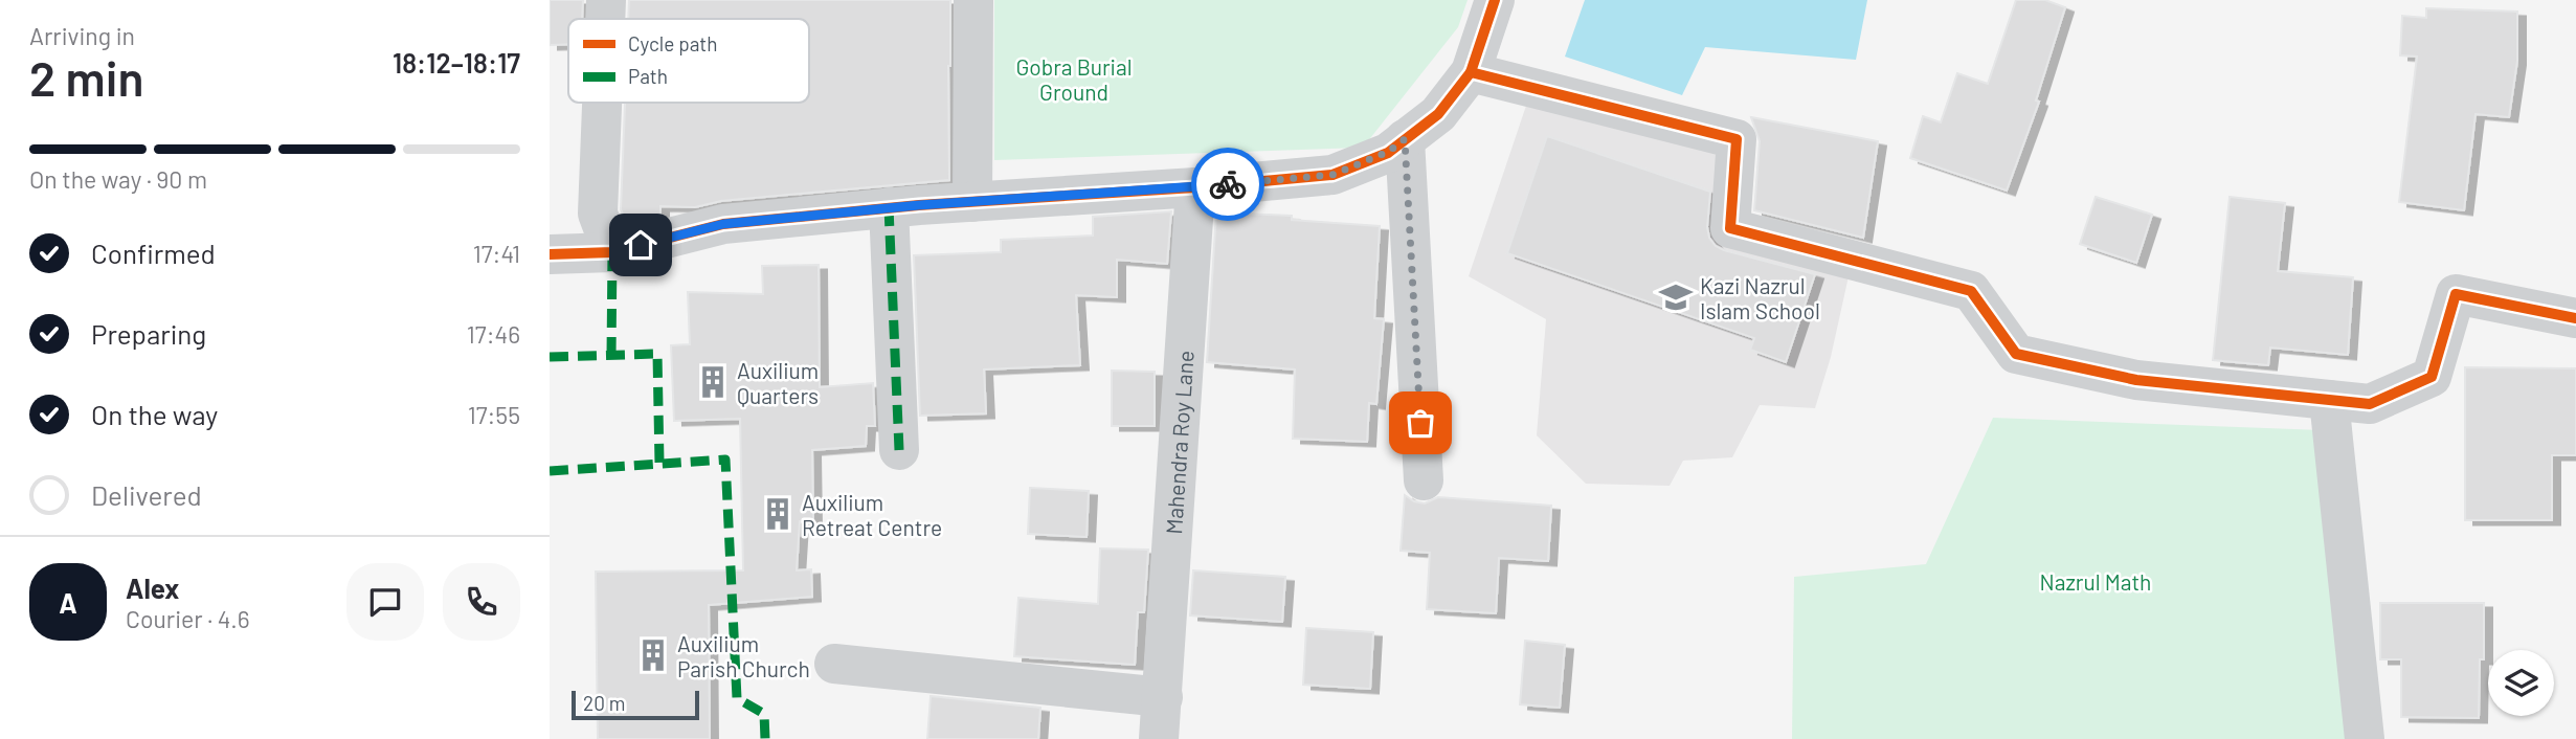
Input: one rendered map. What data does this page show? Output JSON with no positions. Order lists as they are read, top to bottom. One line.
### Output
{"streets":{"street":["Mahendra Roy Lane"]},"parks":["Gobra Burial Ground","Nazrul Math"],"places":{"school or university":["Kazi Nazrul Islam School"],"building":["Auxilium Quarters","Auxilium Retreat Centre","Auxilium Parish Church"]},"legend":["Cycle path","Path"],"scale_bar":"20 m","page":{"heading":["2 min","Arriving in","18:12–18:17"],"panel":["Alex","Courier · 4.6"],"bar":"On the way · 90 m","list":[["Confirmed","17:41"],["Preparing","17:46"],["On the way","17:55"],"Delivered"],"round":"A","scale":"20 m"}}
